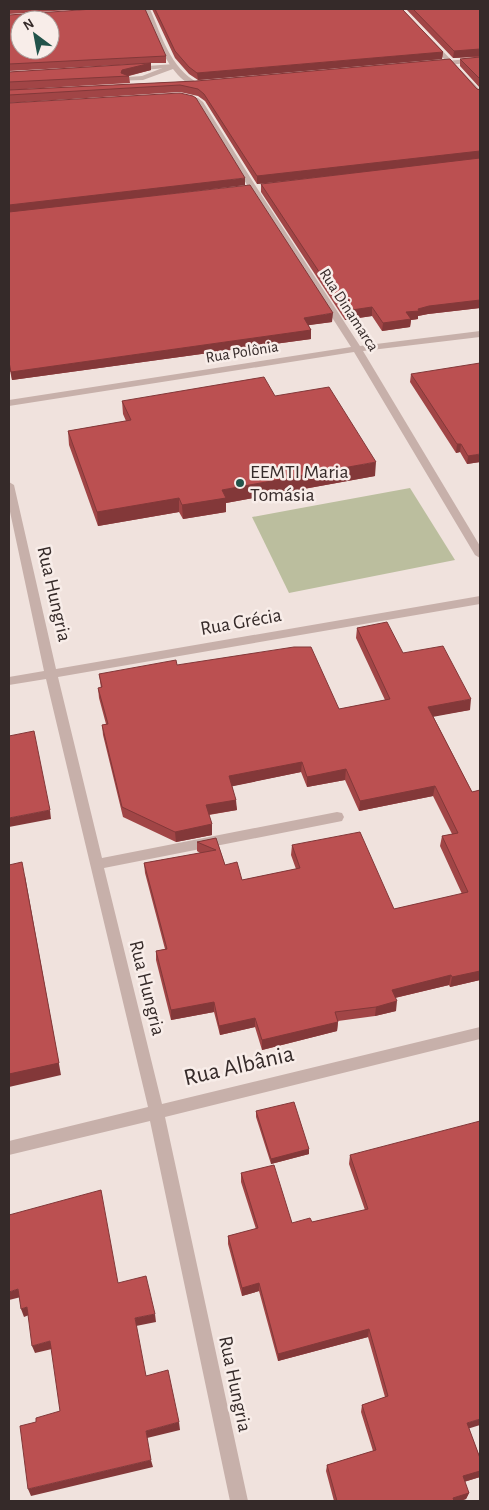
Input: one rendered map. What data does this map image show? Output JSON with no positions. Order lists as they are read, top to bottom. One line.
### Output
{"streets":{"street":["Rua Dinamarca","Rua Polônia","Rua Hungria","Rua Grécia","Rua Albânia"]},"crossings":[["Rua Dinamarca","Rua Polônia"],["Rua Hungria","Rua Grécia"],["Rua Hungria","Rua Albânia"]],"places":["EEMTI Maria Tomásia"],"north":"top left"}
